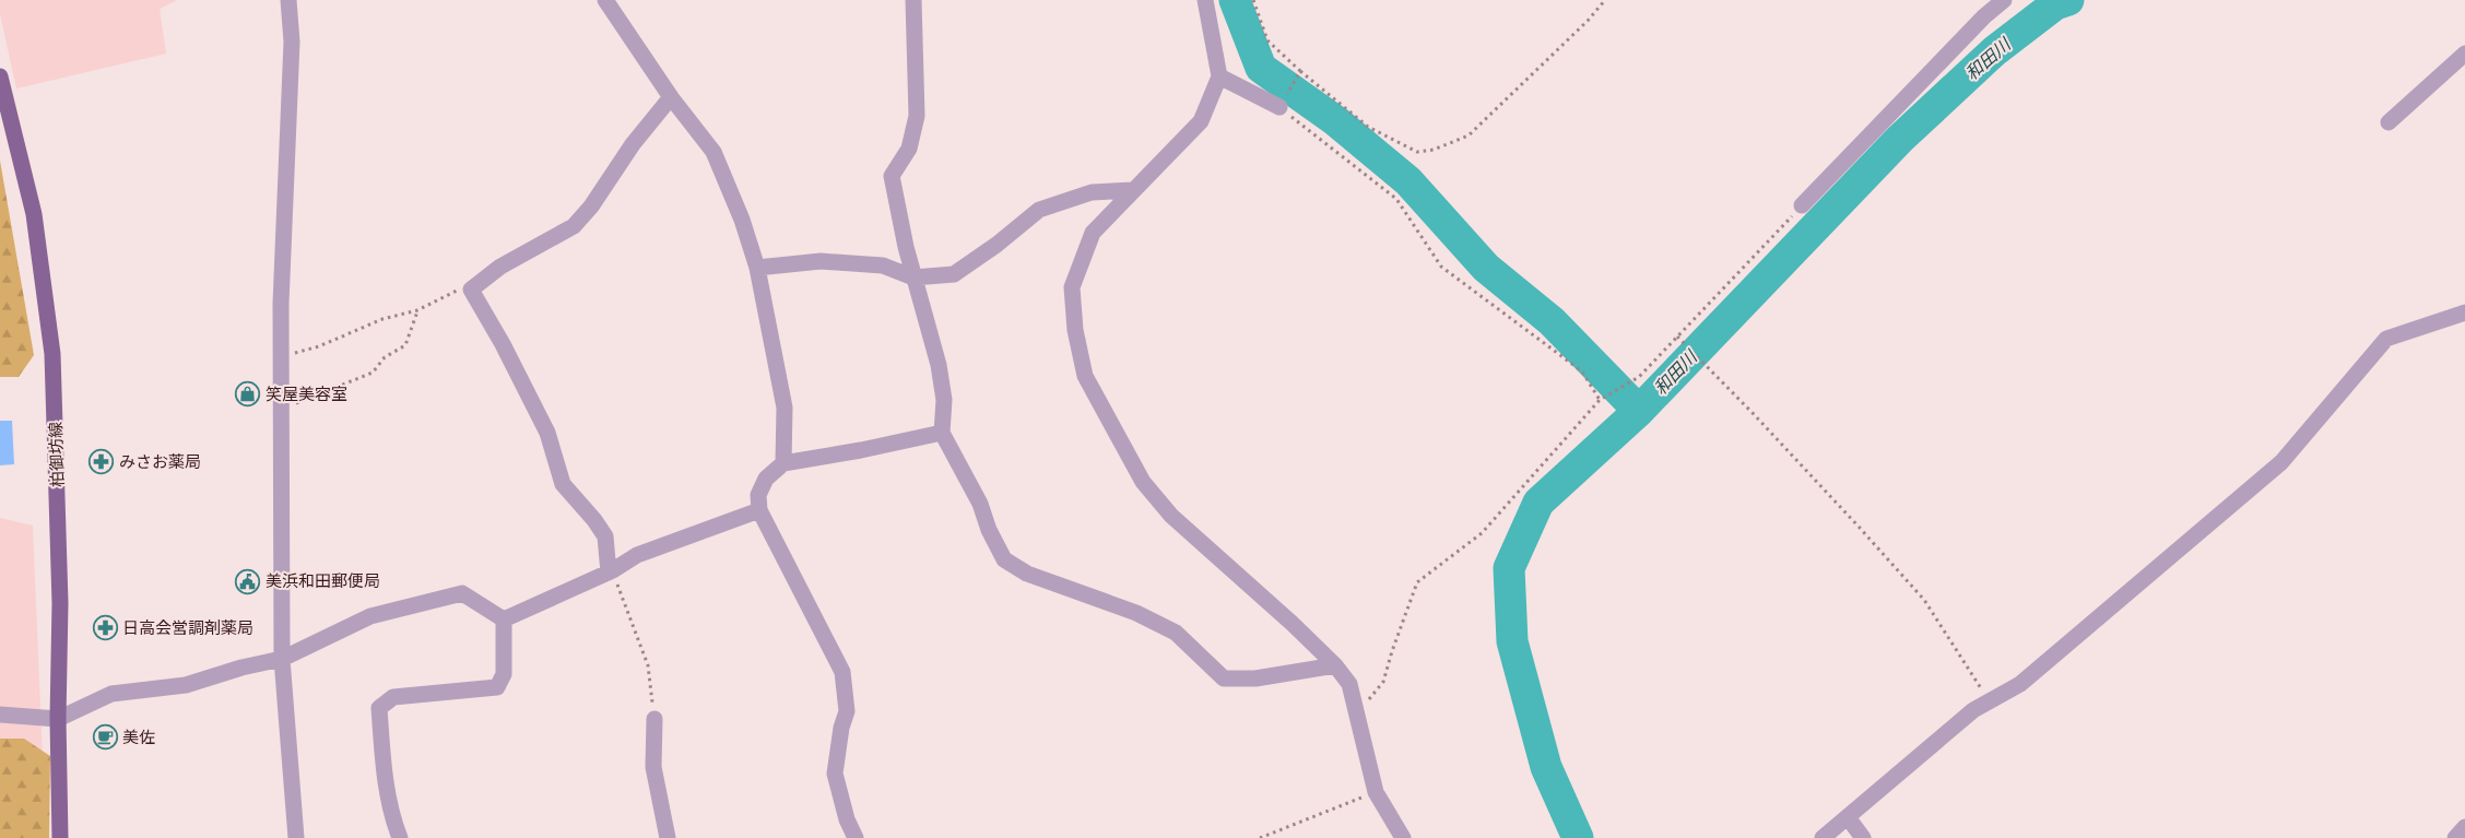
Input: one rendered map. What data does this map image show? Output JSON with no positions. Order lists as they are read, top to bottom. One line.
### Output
{"streets":{"main road":["柏御坊線"]},"water":["和田川"],"places":{"shop":["笑屋美容室"],"pharmacy":["みさお薬局","日高会営調剤薬局"],"public building":["美浜和田郵便局"],"cafe":["美佐"]}}
